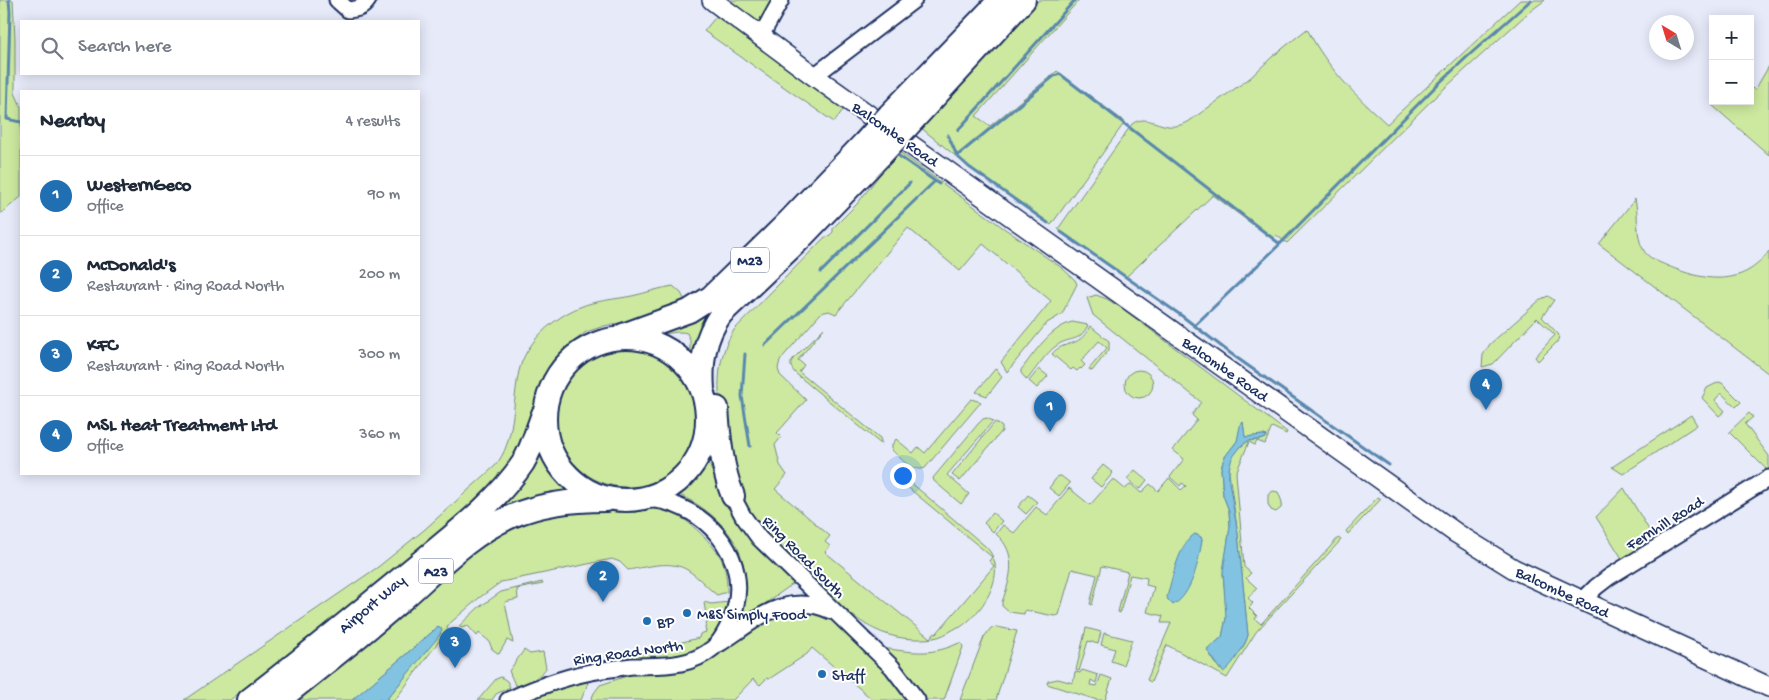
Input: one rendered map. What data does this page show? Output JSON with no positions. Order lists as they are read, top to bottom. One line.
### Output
{"streets":{"highway":["M23","A23","Airport Way"],"main road":["Balcombe Road"],"street":["Fernhill Road","Ring Road South","Ring Road North"]},"crossings":[["Balcombe Road","Fernhill Road"],["M23","Ring Road South"],["M23","Airport Way"],["Ring Road South","Airport Way"],["Ring Road South","Ring Road North"]],"places":["M&S Simply Food","BP","Staff"],"north":"top left","page":{"map_buttons":["+","−"],"search":"Search here","heading":["Nearby","4 results"],"list":[{"mark":"1","name":"WesternGeco","note":"Office","value":"90 m"},{"mark":"2","name":"McDonald's","note":"Restaurant · Ring Road North","value":"200 m"},{"mark":"3","name":"KFC","note":"Restaurant · Ring Road North","value":"300 m"},{"mark":"4","name":"MSL Heat Treatment Ltd","note":"Office","value":"360 m"}],"pins":["4","1","2","3"]}}
